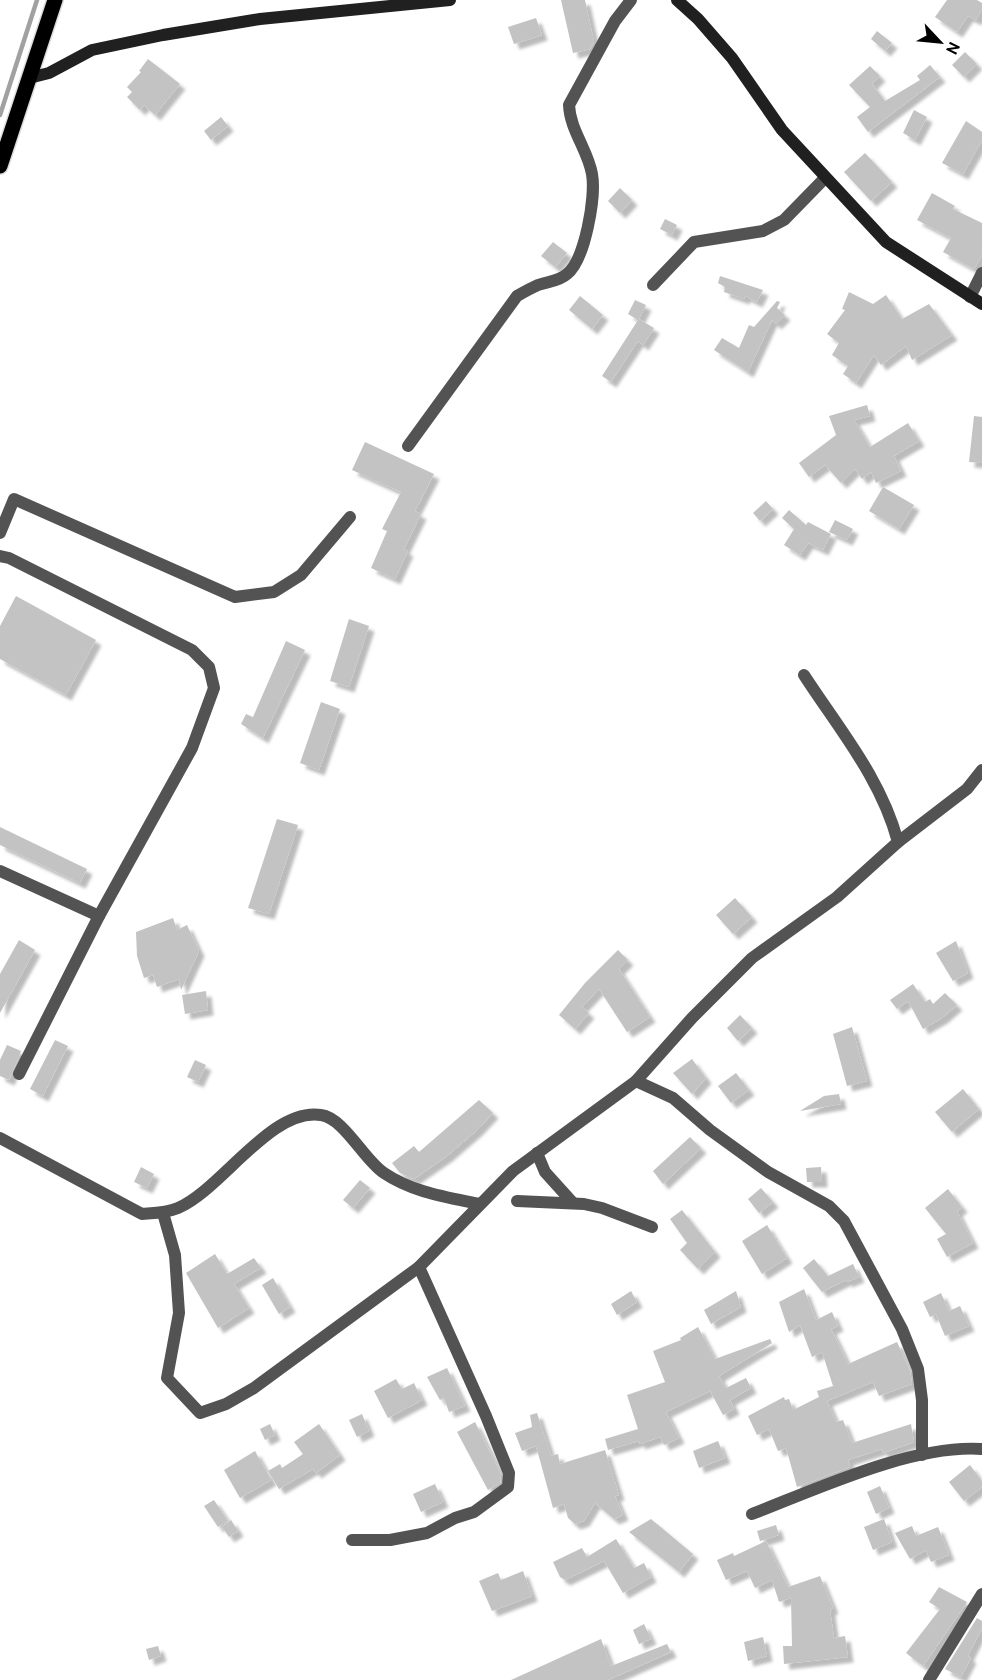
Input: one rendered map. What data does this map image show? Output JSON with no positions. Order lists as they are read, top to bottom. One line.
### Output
{"north":"bottom right"}
